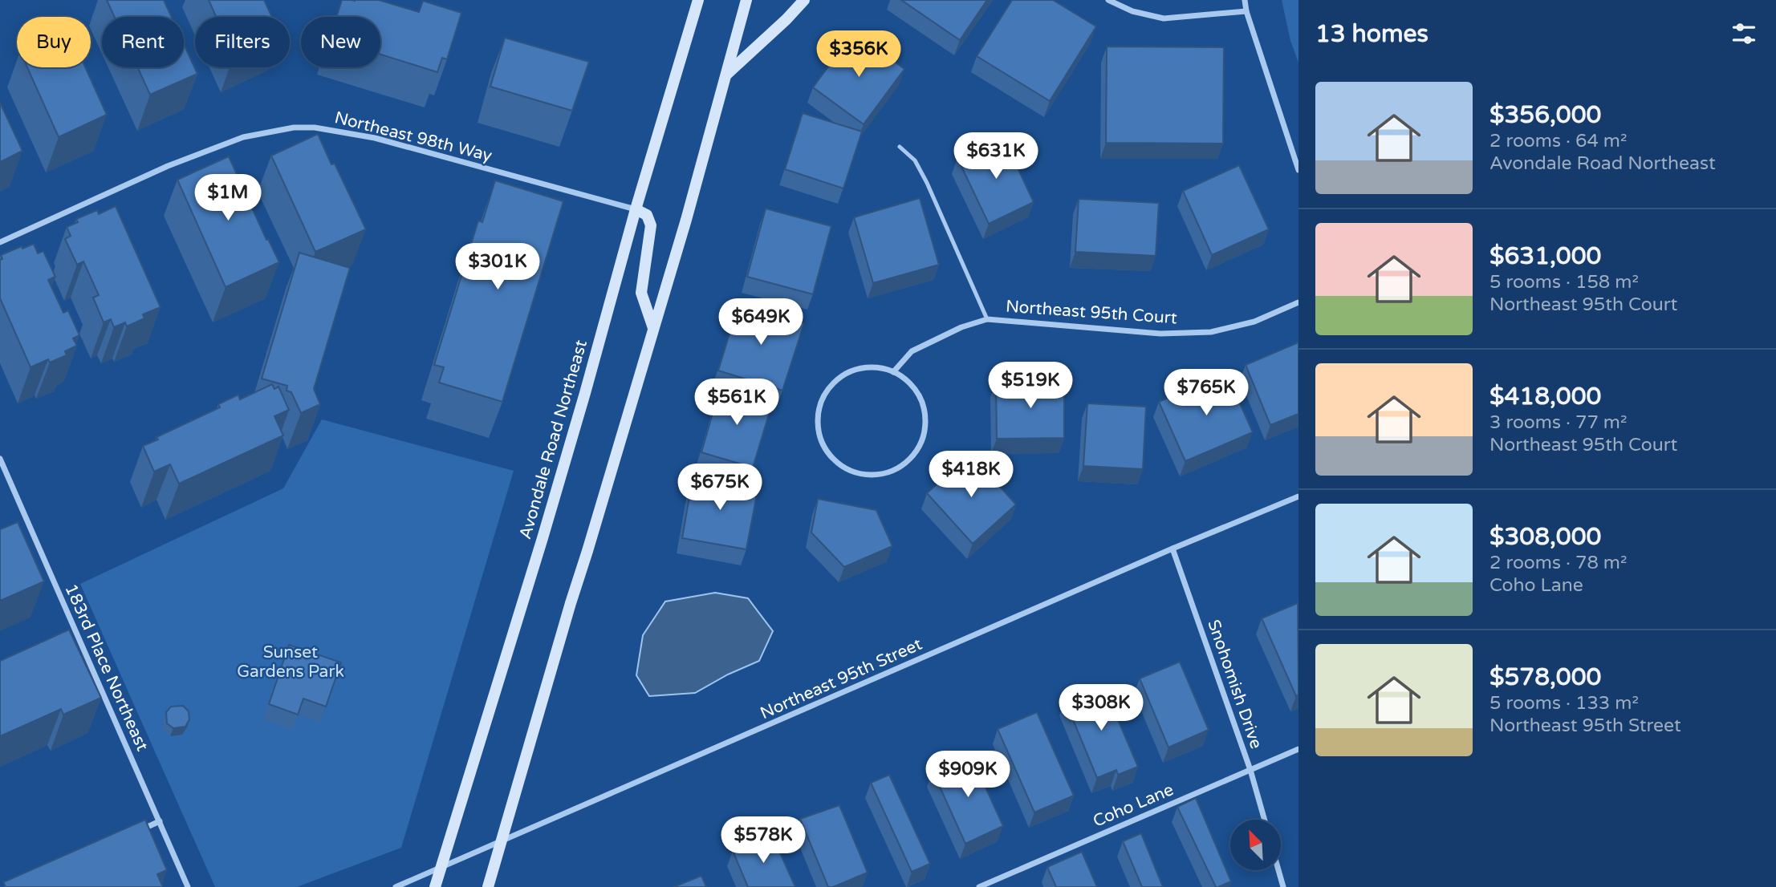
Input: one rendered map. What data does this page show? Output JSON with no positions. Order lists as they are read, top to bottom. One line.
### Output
{"streets":{"main road":["Avondale Road Northeast"],"street":["Northeast 98th Way","Northeast 95th Court","183rd Place Northeast","Northeast 95th Street","Snohomish Drive","Coho Lane"]},"crossings":[["Northeast 98th Way","Avondale Road Northeast"],["Avondale Road Northeast","Northeast 95th Street"],["Northeast 95th Street","Snohomish Drive"],["Snohomish Drive","Coho Lane"]],"parks":["Sunset Gardens Park"],"north":"top left","page":{"heading":"13 homes","chip":["Buy","Rent","Filters","New"],"price":["$356K","$631K","$1M","$301K","$649K","$519K","$765K","$561K","$418K","$675K","$308K","$909K","$578K"],"list":[{"name":"$356,000","note":"2 rooms · 64 m² · Avondale Road Northeast"},{"name":"$631,000","note":"5 rooms · 158 m² · Northeast 95th Court"},{"name":"$418,000","note":"3 rooms · 77 m² · Northeast 95th Court"},{"name":"$308,000","note":"2 rooms · 78 m² · Coho Lane"},{"name":"$578,000","note":"5 rooms · 133 m² · Northeast 95th Street"}]}}
